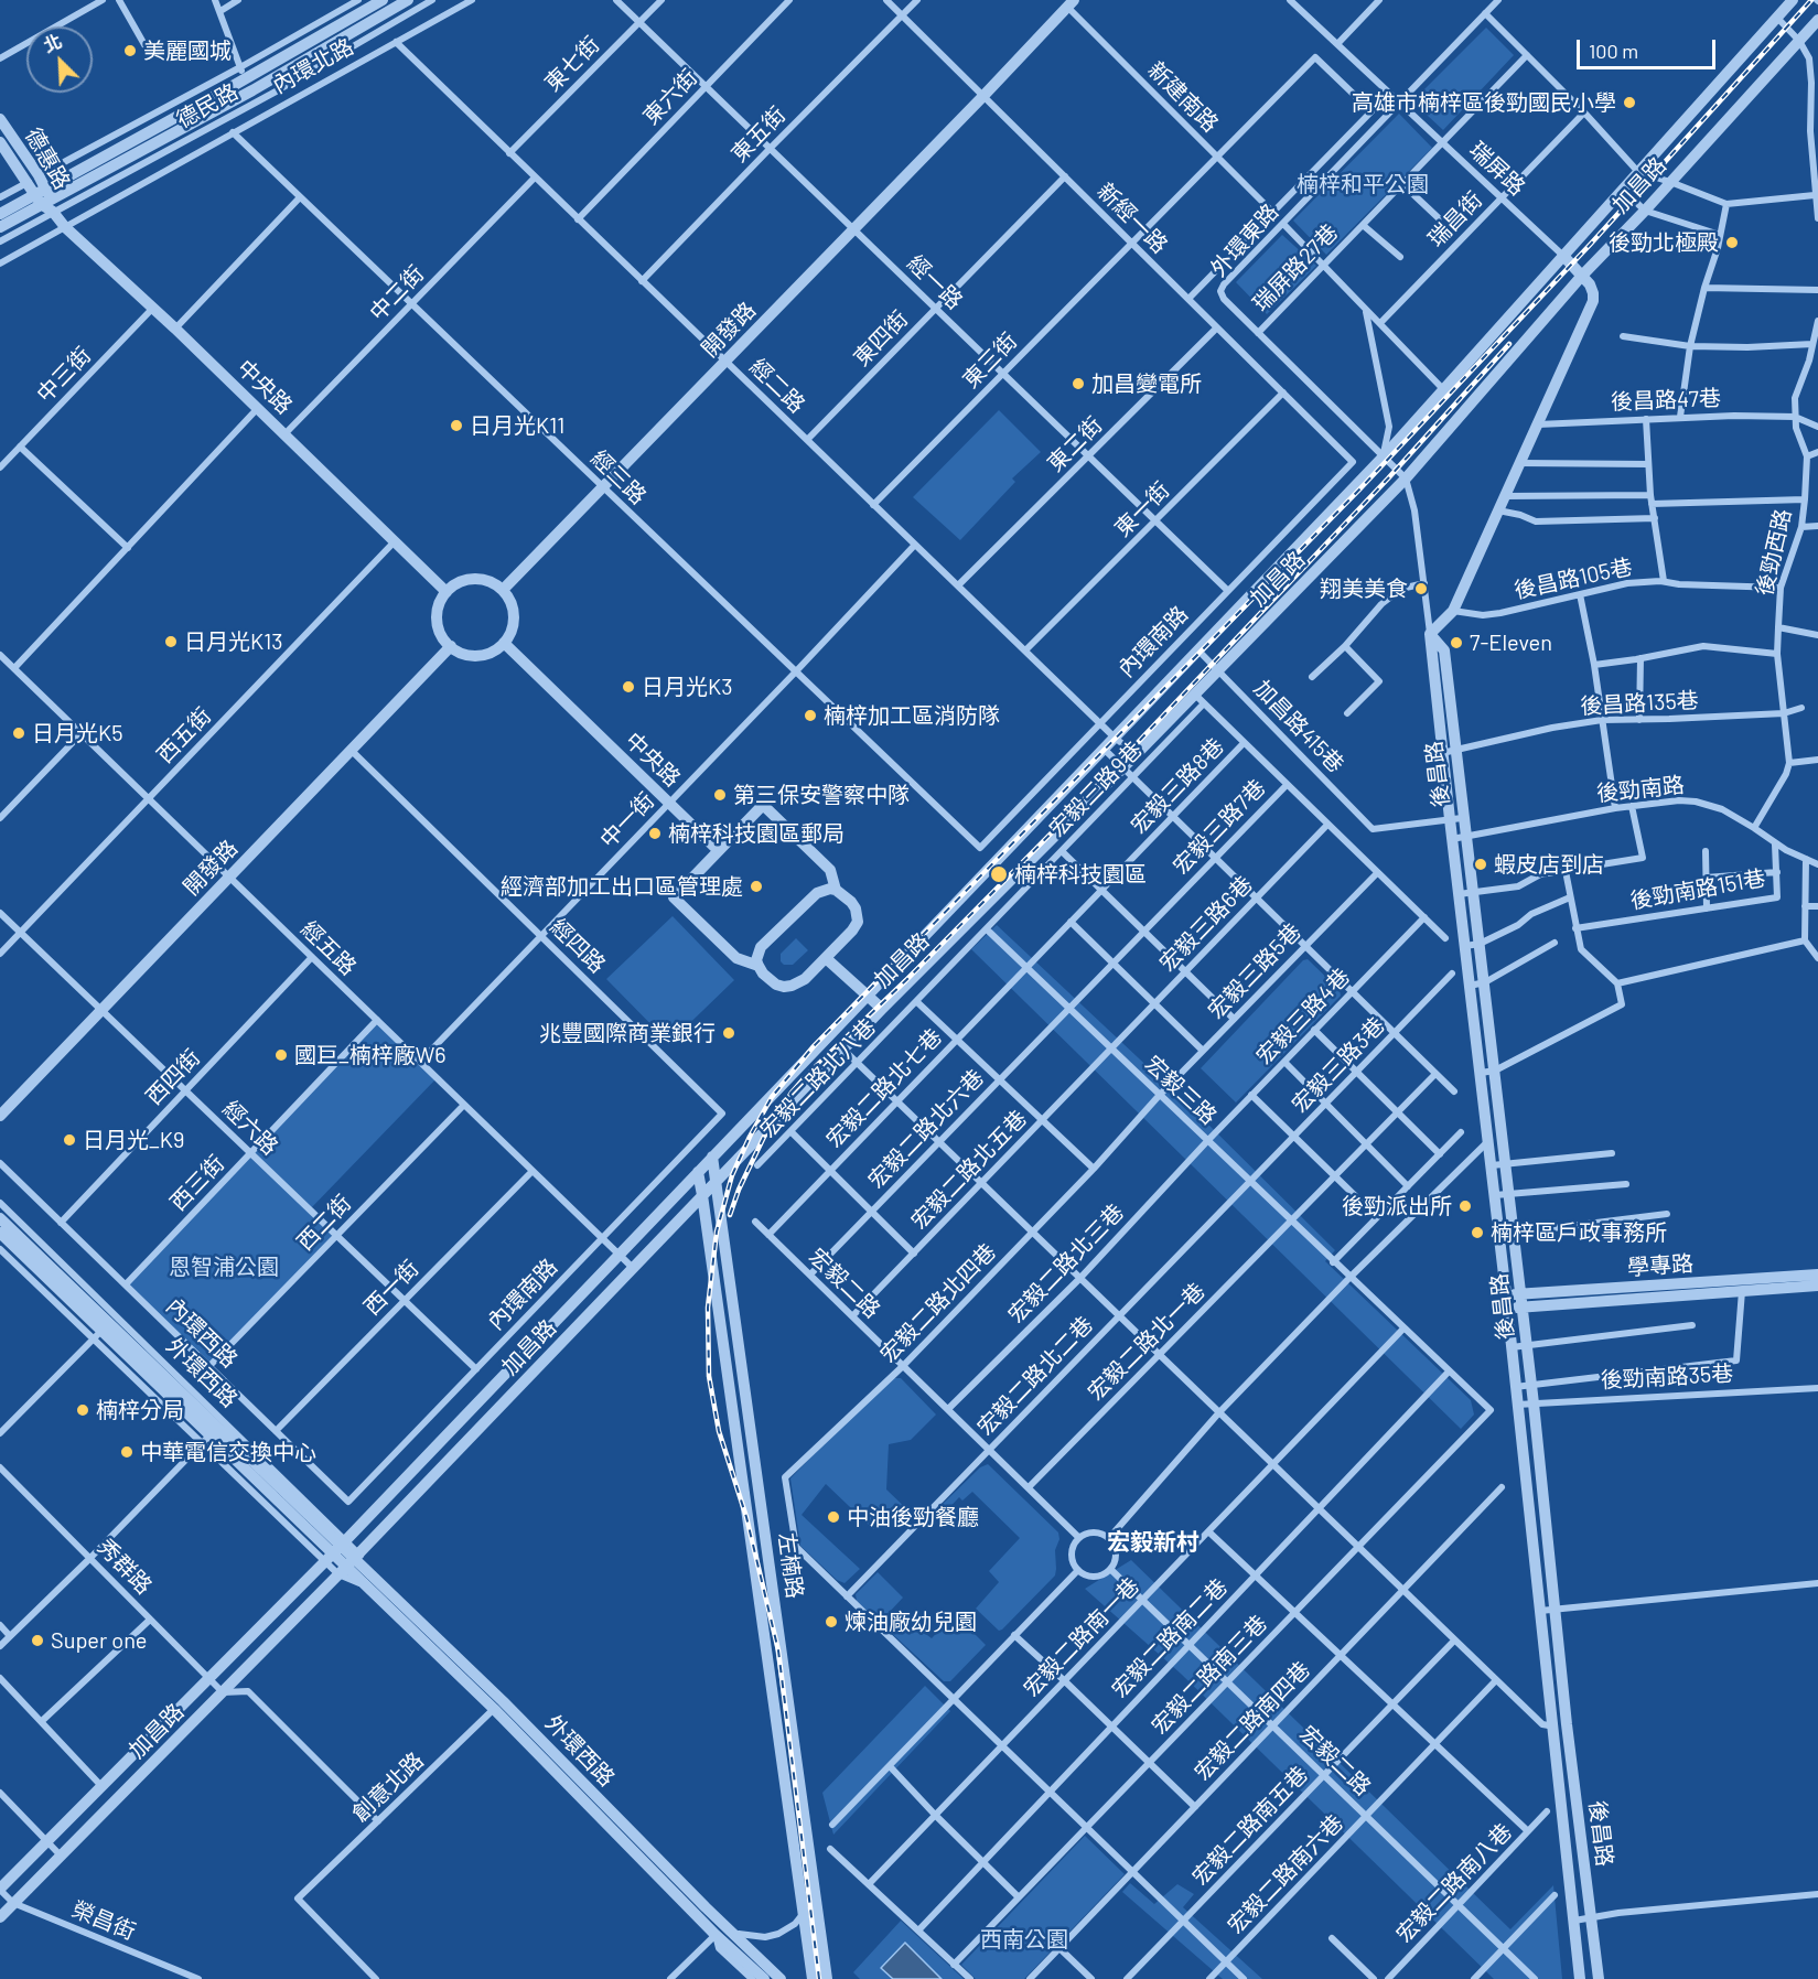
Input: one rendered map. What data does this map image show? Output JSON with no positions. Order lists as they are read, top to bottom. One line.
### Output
{"streets":{"street":["東七街","內環北路","東六街","新建南路","德民路","東五街","德惠路","瑞屏路","加昌路","新經一路","瑞昌街","外環東路","瑞屏路27巷","經一路","中二街","開發路","東四街","東三街","中三街","經二路","中央路","後昌路47巷","東二街","經三路","東一街","後勁西路","後昌路105巷","內環南路","後昌路135巷","加昌路415巷","西五街","後昌路","宏毅三路8巷","宏毅三路9巷","後勁南路","中一街","宏毅三路7巷","後勁南路151巷","宏毅三路6巷","經四路","經五路","宏毅三路5巷","宏毅三路4巷","宏毅三路3巷","西四街","宏毅二路北八巷","宏毅二路北七巷","宏毅三路","經六路","宏毅二路北六巷","宏毅二路北五巷","西三街","西二街","宏毅二路北三巷","學專路","宏毅二路","西一街","宏毅二路北四巷","內環西路","宏毅二路北一巷","外環西路","宏毅二路北二巷","後勁南路35巷","左楠路","秀群路","宏毅二路南一巷","宏毅二路南二巷","宏毅二路南三巷","宏毅二路南四巷","創意北路","宏毅二路南五巷","宏毅二路南六巷","宏毅二路南八巷","榮昌街"]},"crossings":[["東七街","經一路"],["東七街","經二路"],["內環北路","經二路"],["內環北路","中央路"],["內環北路","經三路"],["東六街","經一路"],["東六街","經二路"],["新建南路","開發路"],["新建南路","東三街"],["德民路","德惠路"],["德民路","中央路"],["東五街","新經一路"],["東五街","經一路"],["東五街","經二路"],["德惠路","中央路"],["瑞屏路","加昌路"],["瑞屏路","瑞昌街"],["瑞屏路","外環東路"],["瑞屏路","瑞屏路27巷"],["加昌路","外環東路"],["加昌路","經二路"],["加昌路","加昌路415巷"],["加昌路","經五路"],["加昌路","外環西路"],["加昌路","左楠路"],["加昌路","秀群路"],["加昌路","榮昌街"],["新經一路","開發路"],["新經一路","東四街"],["新經一路","東三街"],["新經一路","東二街"],["新經一路","東一街"],["新經一路","內環南路"],["外環東路","瑞屏路27巷"],["經一路","開發路"],["經一路","東四街"],["經一路","東三街"],["經一路","東二街"],["經一路","東一街"],["經一路","內環南路"],["中二街","經二路"],["中二街","中央路"],["中二街","經三路"],["開發路","經二路"],["開發路","中央路"],["開發路","經三路"],["開發路","經四路"],["開發路","經五路"],["開發路","經六路"],["東四街","經二路"],["東三街","經二路"],["中三街","中央路"],["經二路","東二街"],["經二路","東一街"],["經二路","內環南路"],["經二路","中一街"],["中央路","西五街"],["中央路","中一街"],["後昌路47巷","後勁西路"],["經三路","內環南路"],["經三路","中一街"],["後勁西路","後昌路105巷"],["後勁西路","後昌路135巷"],["內環南路","經四路"],["內環南路","經五路"],["內環南路","經六路"],["內環南路","內環西路"],["後昌路135巷","後昌路"],["加昌路415巷","後昌路"],["西五街","經五路"],["西五街","經六路"],["後昌路","後勁南路"],["後昌路","學專路"],["後昌路","後勁南路35巷"],["宏毅三路8巷","宏毅二路北七巷"],["宏毅三路8巷","宏毅三路"],["宏毅三路9巷","宏毅二路北八巷"],["宏毅三路9巷","宏毅三路"],["後勁南路","後勁南路151巷"],["中一街","經四路"],["中一街","經五路"],["宏毅三路7巷","宏毅三路"],["宏毅三路7巷","宏毅二路北六巷"],["宏毅三路6巷","宏毅三路"],["宏毅三路6巷","宏毅二路北五巷"],["經五路","西四街"],["經五路","西三街"],["經五路","西二街"],["經五路","西一街"],["宏毅三路5巷","宏毅三路"],["宏毅三路5巷","宏毅二路北四巷"],["宏毅三路4巷","宏毅三路"],["宏毅三路4巷","宏毅二路北三巷"],["宏毅三路3巷","宏毅三路"],["宏毅三路3巷","宏毅二路北二巷"],["西四街","經六路"],["西四街","內環西路"],["宏毅二路北八巷","宏毅三路"],["宏毅二路北七巷","宏毅三路"],["宏毅二路北七巷","宏毅二路"],["宏毅三路","宏毅二路北六巷"],["宏毅三路","宏毅二路北五巷"],["宏毅三路","宏毅二路北三巷"],["宏毅三路","宏毅二路北四巷"],["宏毅三路","宏毅二路北一巷"],["宏毅三路","宏毅二路北二巷"],["宏毅三路","宏毅二路南一巷"],["宏毅三路","宏毅二路南二巷"],["宏毅三路","宏毅二路南三巷"],["經六路","西三街"],["經六路","西二街"],["經六路","西一街"],["宏毅二路北六巷","宏毅二路"],["宏毅二路北五巷","宏毅二路"],["西三街","內環西路"],["西二街","內環西路"],["宏毅二路北三巷","宏毅二路"],["宏毅二路","宏毅二路北四巷"],["宏毅二路","宏毅二路北一巷"],["宏毅二路","宏毅二路北二巷"],["宏毅二路","宏毅二路南一巷"],["宏毅二路","宏毅二路南二巷"],["宏毅二路","宏毅二路南三巷"],["宏毅二路","宏毅二路南四巷"],["宏毅二路","宏毅二路南五巷"],["宏毅二路","宏毅二路南六巷"],["宏毅二路","宏毅二路南八巷"],["西一街","內環西路"],["宏毅二路北四巷","宏毅二路北二巷"],["外環西路","創意北路"]],"districts":["宏毅新村"],"parks":["楠梓和平公園","恩智浦公園","西南公園"],"places":["美麗國城","高雄市楠梓區後勁國民小學","後勁北極殿","加昌變電所","日月光K11","翔美美食","日月光K13","7-Eleven","日月光K3","楠梓加工區消防隊","日月光K5","第三保安警察中隊","楠梓科技園區郵局","蝦皮店到店","楠梓科技園區","經濟部加工出口區管理處","兆豐國際商業銀行","國巨_楠梓廠W6","日月光_K9","後勁派出所","楠梓區戶政事務所","楠梓分局","中華電信交換中心","中油後勁餐廳","煉油廠幼兒園","Super one"],"scale_bar":"100 m","north":"top left"}
